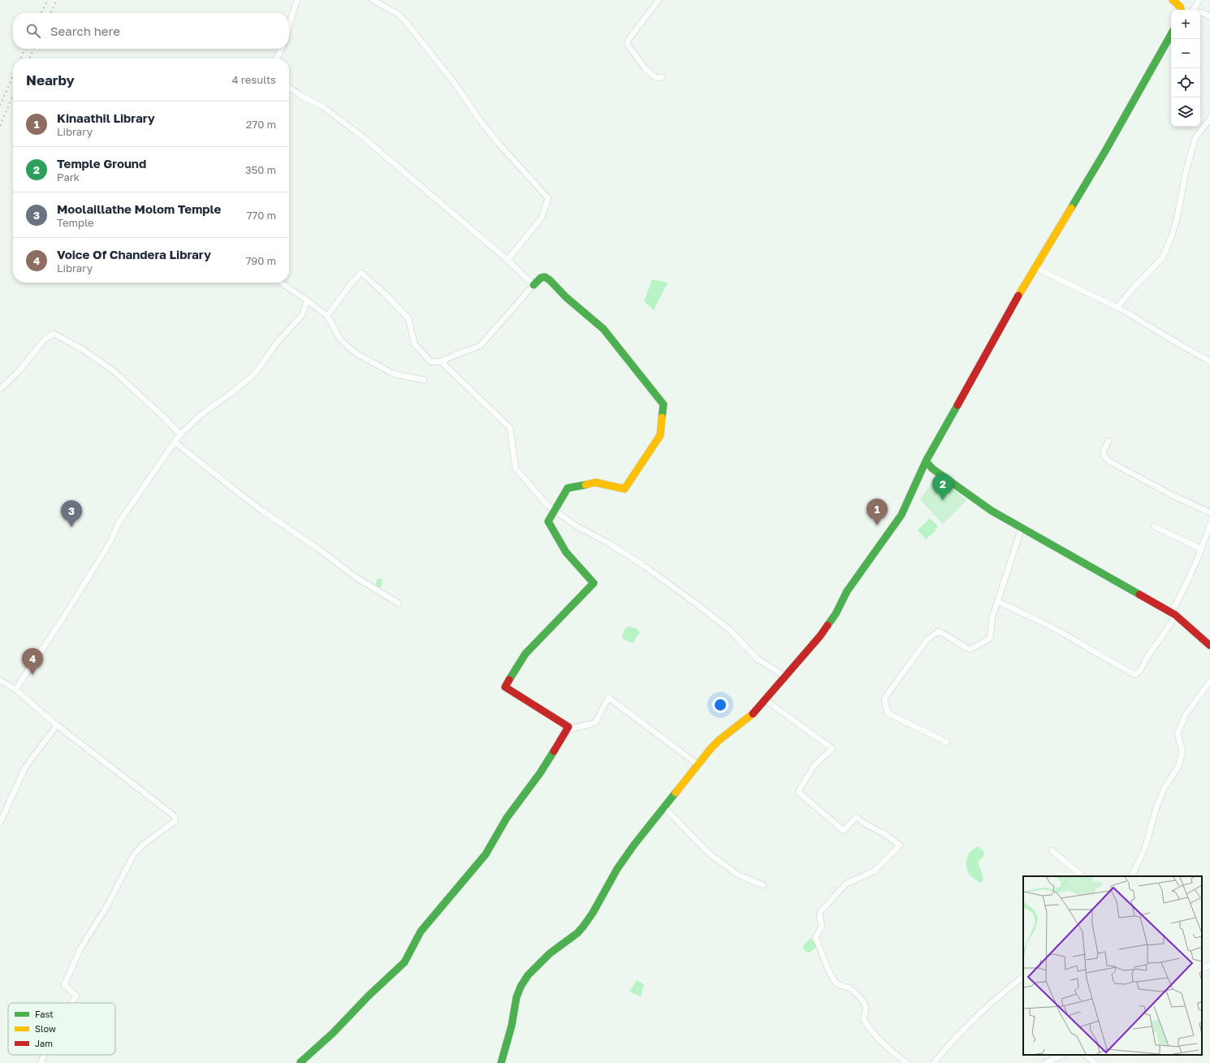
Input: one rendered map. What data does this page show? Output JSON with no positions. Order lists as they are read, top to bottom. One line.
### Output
{"legend":["Fast","Slow","Jam"],"page":{"map_buttons":["+","−"],"search":"Search here","heading":["Nearby","4 results"],"list":[{"mark":"1","name":"Kinaathil Library","note":"Library","value":"270 m"},{"mark":"2","name":"Temple Ground","note":"Park","value":"350 m"},{"mark":"3","name":"Moolaillathe Molom Temple","note":"Temple","value":"770 m"},{"mark":"4","name":"Voice Of Chandera Library","note":"Library","value":"790 m"}],"pins":["2","1","3","4"]}}
